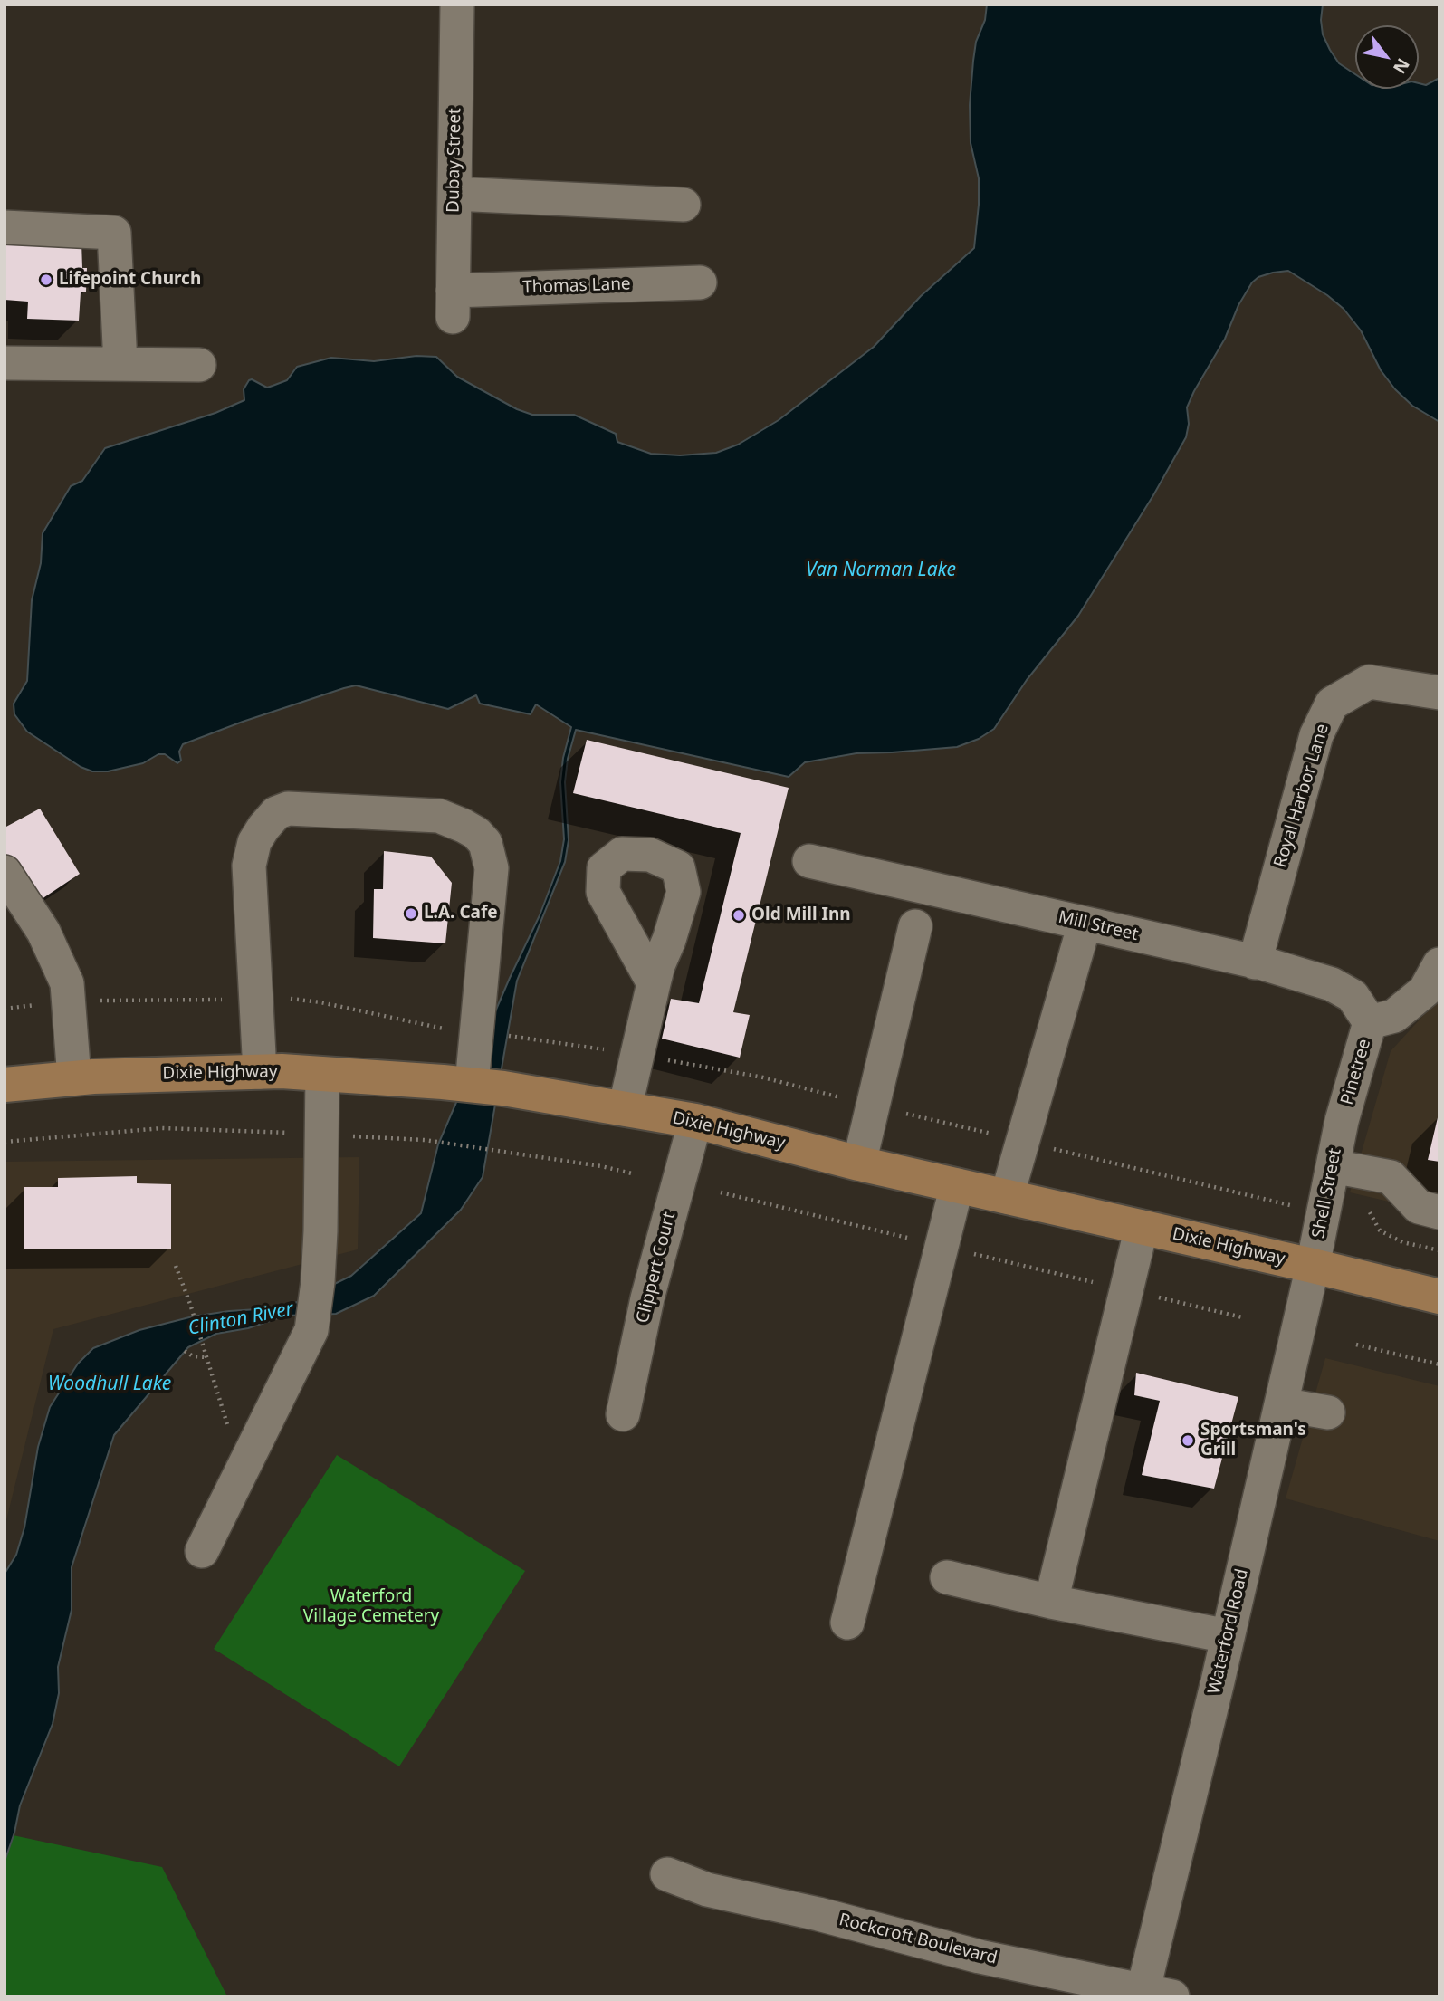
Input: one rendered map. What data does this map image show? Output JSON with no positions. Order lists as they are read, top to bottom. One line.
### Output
{"streets":{"main road":["Dixie Highway"],"street":["Dubay Street","Thomas Lane","Royal Harbor Lane","Mill Street","Pinetree","Shell Street","Clippert Court","Waterford Road","Rockcroft Boulevard"]},"crossings":[["Dubay Street","Thomas Lane"],["Royal Harbor Lane","Mill Street"],["Mill Street","Pinetree"],["Pinetree","Shell Street"],["Dixie Highway","Shell Street"],["Dixie Highway","Clippert Court"],["Dixie Highway","Waterford Road"],["Shell Street","Waterford Road"],["Waterford Road","Rockcroft Boulevard"]],"water":["Van Norman Lake","Clinton River","Woodhull Lake"],"parks":["Waterford Village Cemetery"],"places":["Lifepoint Church","L.A. Cafe","Old Mill Inn","Sportsman's Grill"],"north":"bottom right"}
